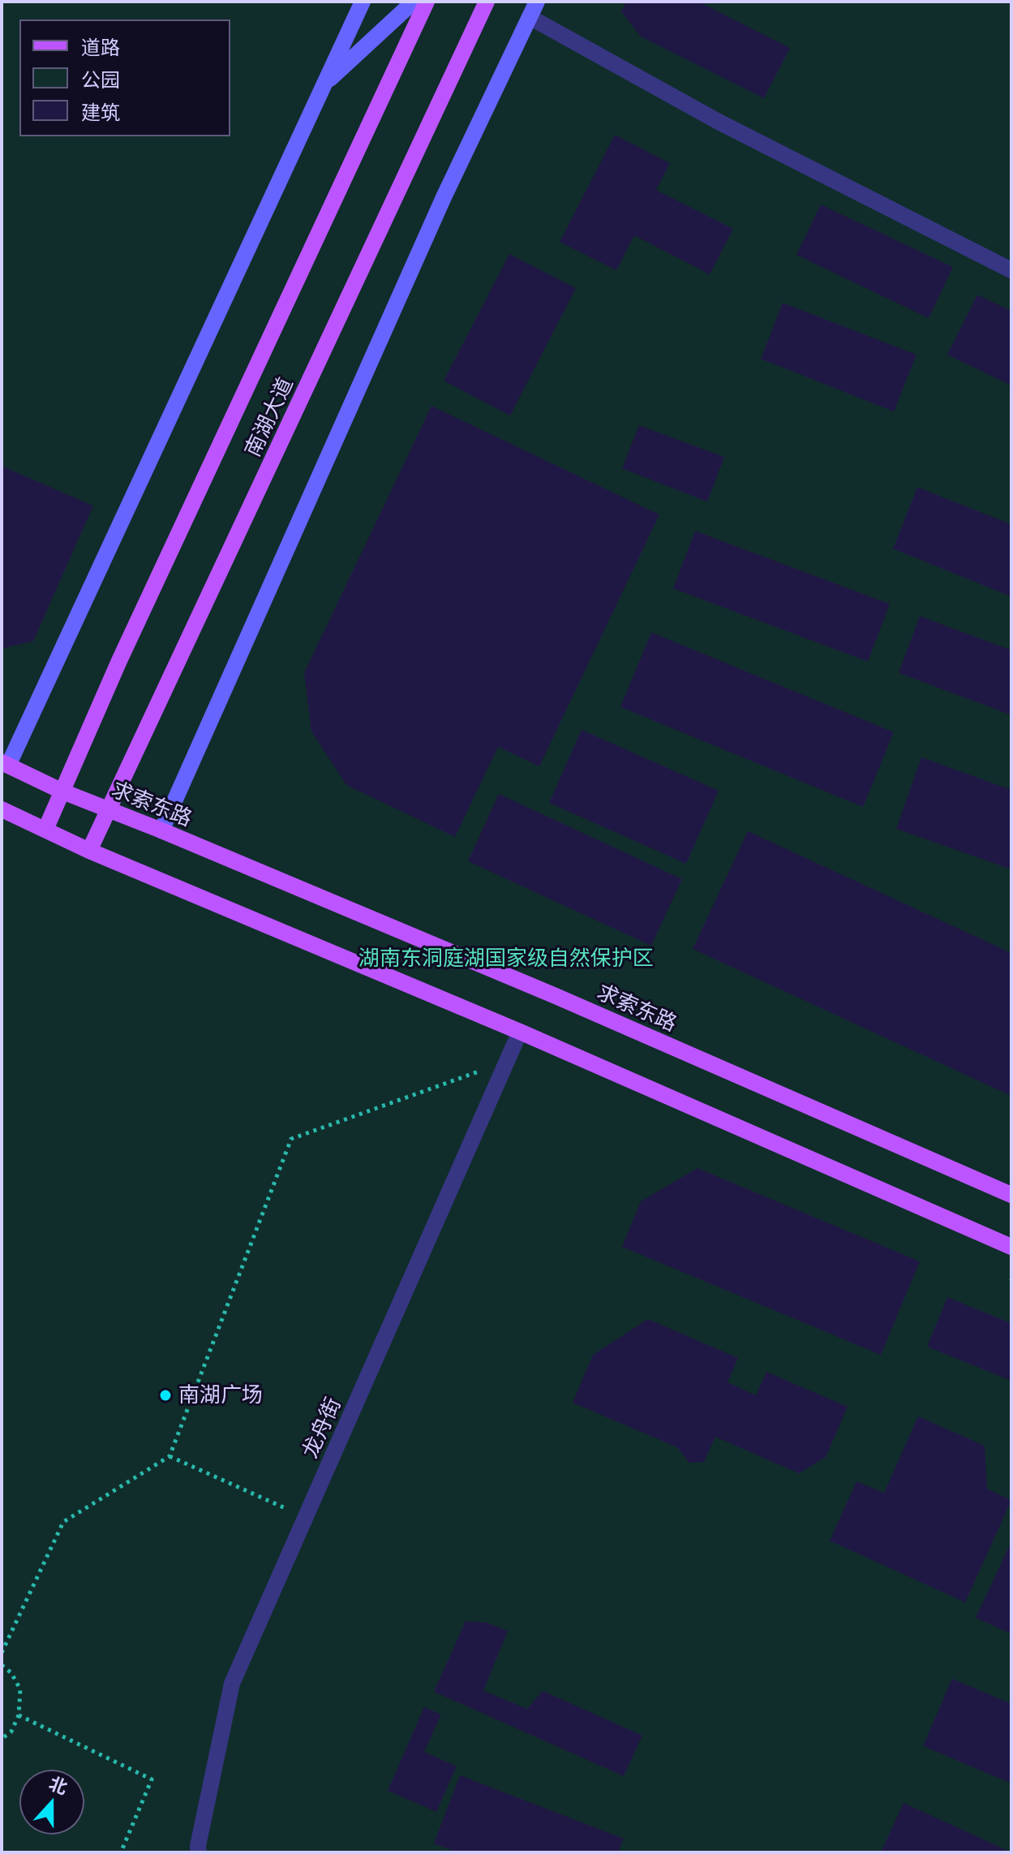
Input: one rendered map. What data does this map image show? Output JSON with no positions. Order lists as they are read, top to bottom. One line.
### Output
{"streets":{"main road":["南湖大道","求索东路"],"street":["龙舟街"]},"crossings":[["南湖大道","求索东路"]],"parks":["湖南东洞庭湖国家级自然保护区"],"places":["南湖广场"],"legend":["道路","公园","建筑"],"north":"top"}
